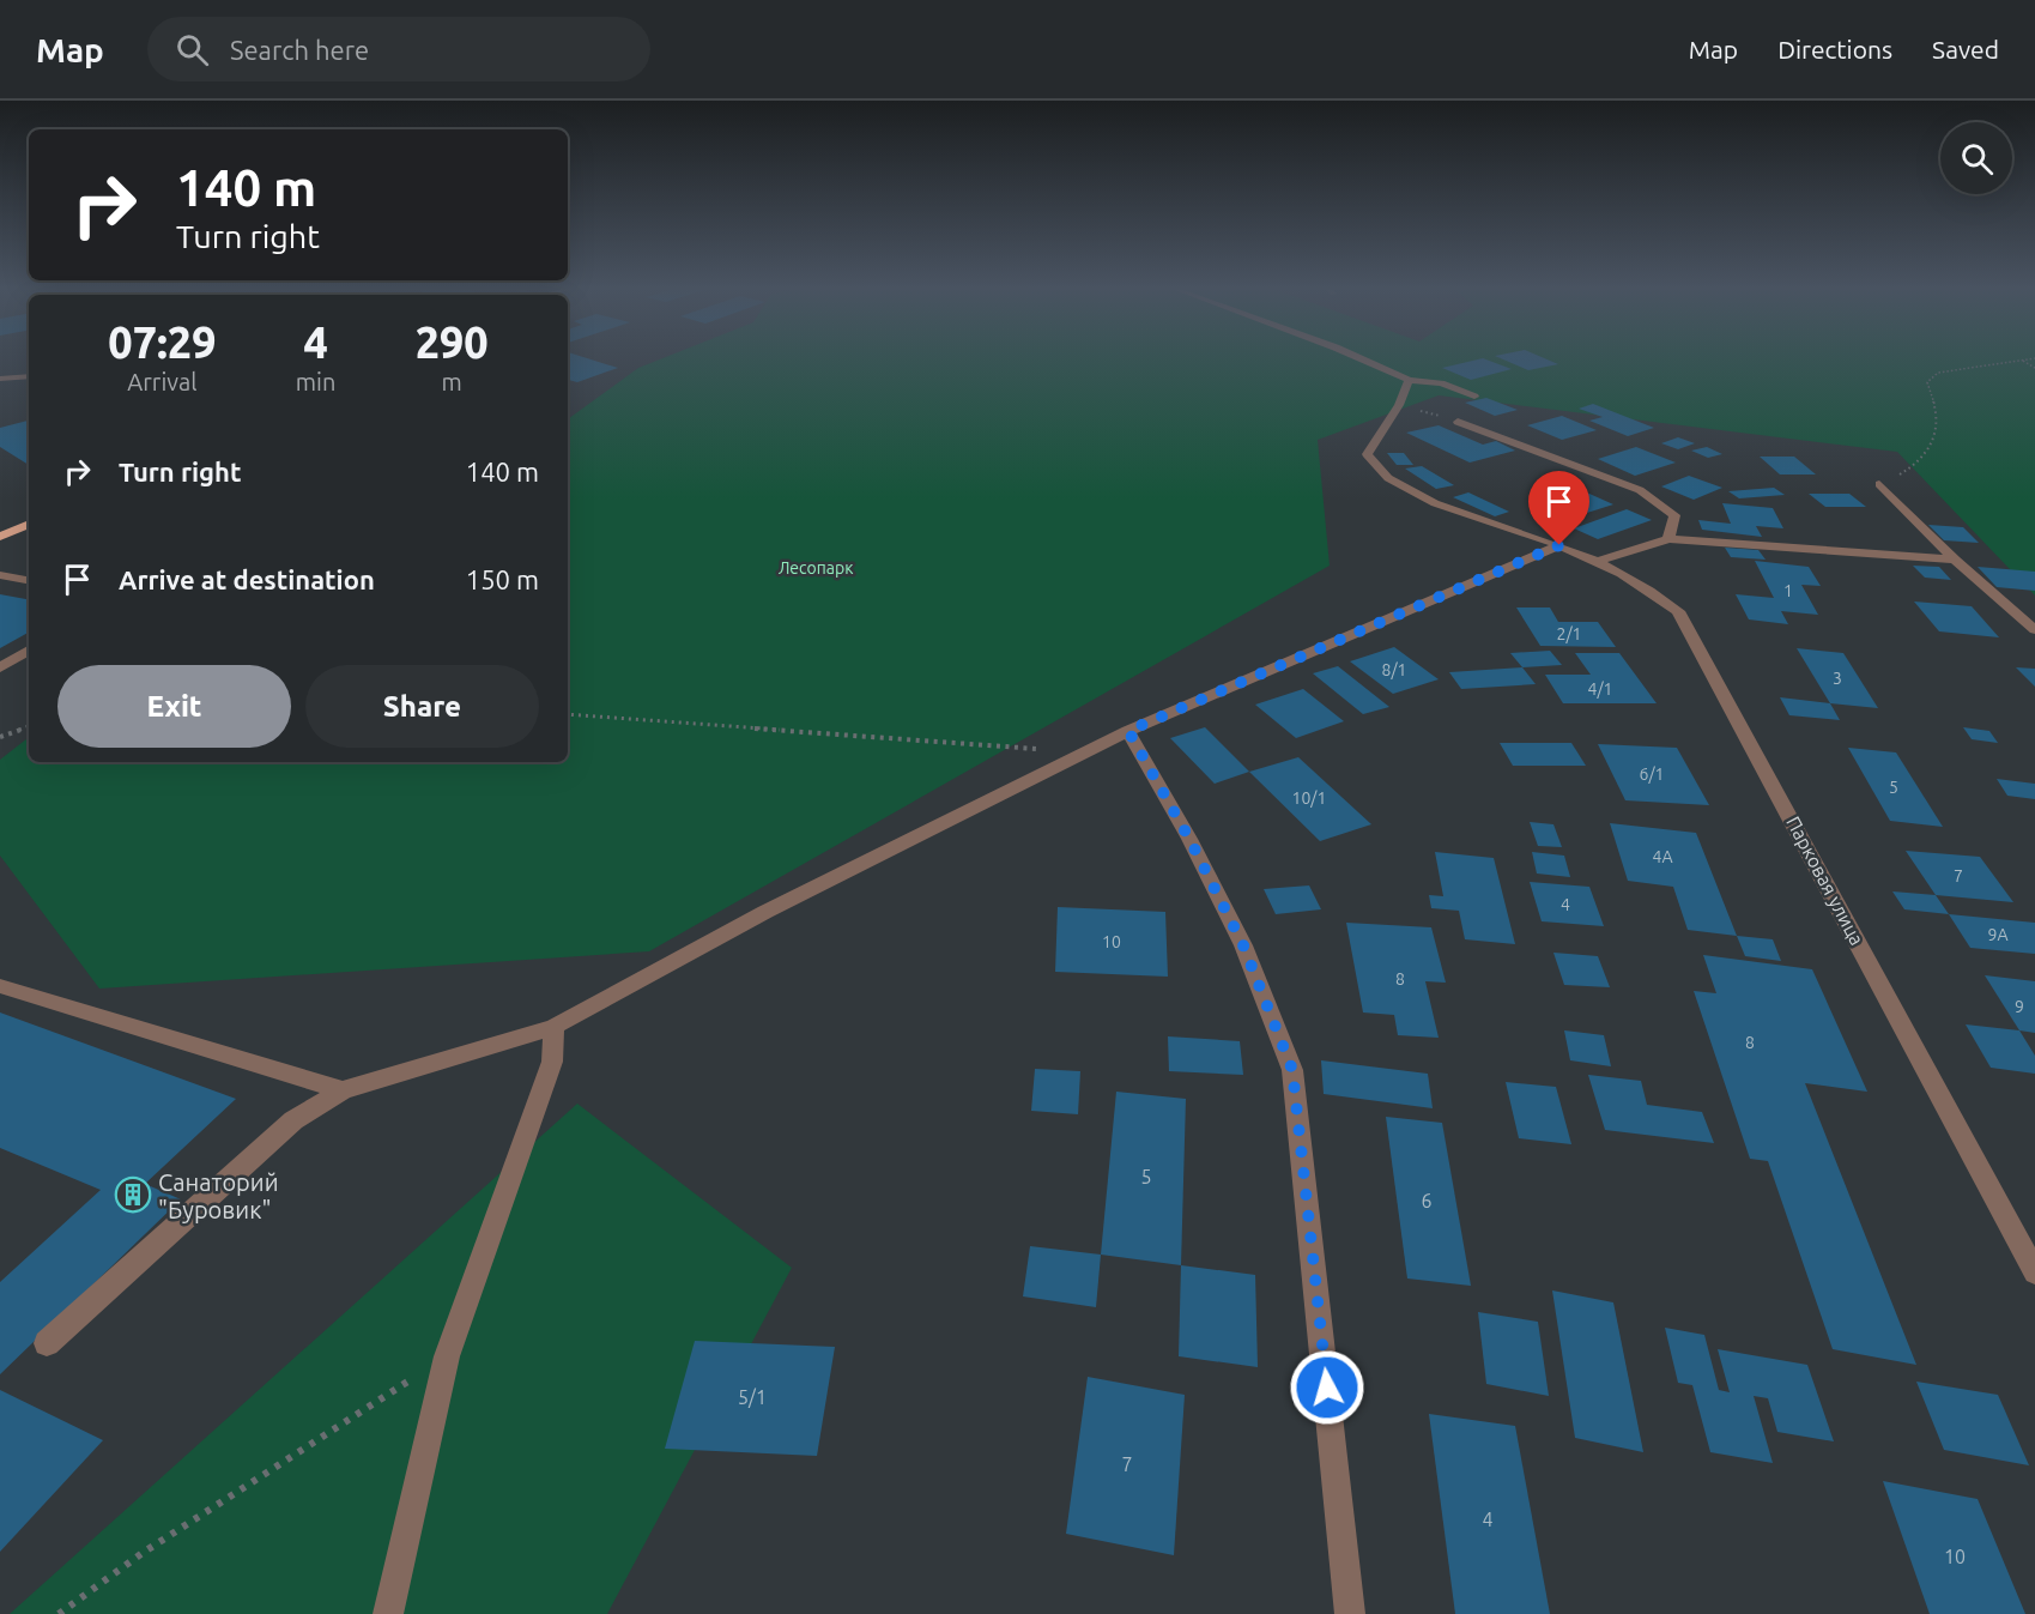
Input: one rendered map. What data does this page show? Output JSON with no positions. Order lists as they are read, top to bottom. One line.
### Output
{"streets":{"street":["Парковая улица"]},"parks":["Лесопарк"],"places":{"building":["Санаторий \"Буровик\""]},"house_numbers":["1","2/1","8/1","3","4/1","6/1","5","10/1","4А","7","4","9А","10","8","9","8","5","6","5/1","7","4","10"],"page":{"header":"Map","search":"Search here","nav":["Map","Directions","Saved"],"turn":["140 m","Turn right"],"eta":["07:29","Arrival","4","min","290","m"],"list":[{"name":"Turn right","value":"140 m"},{"name":"Arrive at destination","value":"150 m"}],"buttons":["Exit","Share"]}}
